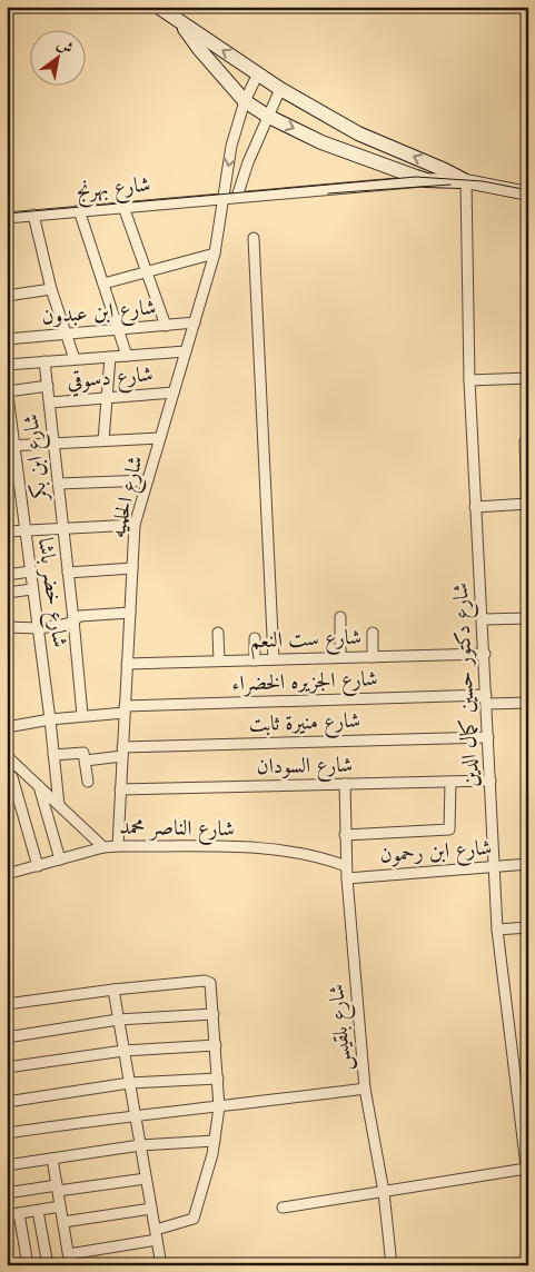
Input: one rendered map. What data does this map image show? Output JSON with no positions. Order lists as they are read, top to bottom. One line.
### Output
{"streets":{"street":["شارع بهرنج","شارع ابن عبدون","شارع دسوقي","شارع ابن بكر","شارع الحلميه","شارع خضر باشا","شارع ست النعم","شارع الجزيره الخضراء","شارع دكتور حسين كمال الدين","شارع منيرة ثابت","شارع السودان","شارع الناصر محمد","شارع ابن رحمون","شارع بلقيس"]},"crossings":[["شارع بهرنج","شارع الحلميه"],["شارع ابن عبدون","شارع الحلميه"],["شارع دسوقي","شارع ابن بكر"],["شارع دسوقي","شارع الحلميه"],["شارع ابن بكر","شارع الجزيره الخضراء"],["شارع الحلميه","شارع ست النعم"],["شارع الحلميه","شارع الجزيره الخضراء"],["شارع الحلميه","شارع منيرة ثابت"],["شارع الحلميه","شارع السودان"],["شارع الحلميه","شارع الناصر محمد"],["شارع خضر باشا","شارع الجزيره الخضراء"],["شارع ست النعم","شارع دكتور حسين كمال الدين"],["شارع الجزيره الخضراء","شارع دكتور حسين كمال الدين"],["شارع دكتور حسين كمال الدين","شارع منيرة ثابت"],["شارع دكتور حسين كمال الدين","شارع السودان"],["شارع دكتور حسين كمال الدين","شارع ابن رحمون"],["شارع السودان","شارع بلقيس"],["شارع الناصر محمد","شارع بلقيس"],["شارع ابن رحمون","شارع بلقيس"]],"north":"top right"}
